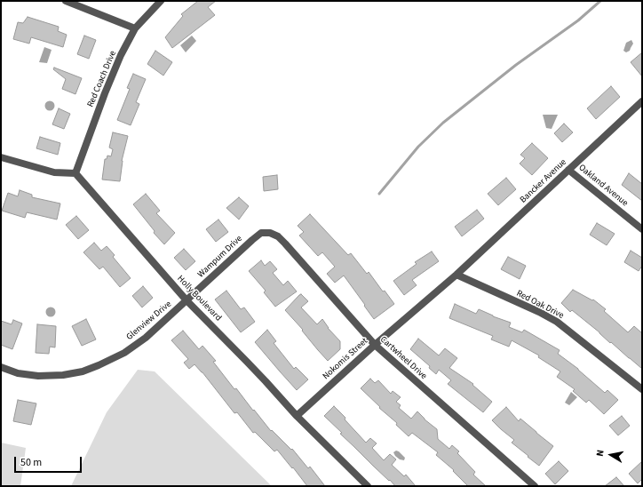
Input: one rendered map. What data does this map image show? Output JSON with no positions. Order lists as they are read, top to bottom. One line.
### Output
{"streets":{"street":["Red Coach Drive","Bancker Avenue","Oakland Avenue","Wampum Drive","Holly Boulevard","Red Oak Drive","Glenview Drive","Cartwheel Drive","Nokomis Street"]},"crossings":[["Red Coach Drive","Holly Boulevard"],["Bancker Avenue","Oakland Avenue"],["Bancker Avenue","Red Oak Drive"],["Bancker Avenue","Nokomis Street"],["Wampum Drive","Holly Boulevard"],["Wampum Drive","Glenview Drive"],["Wampum Drive","Cartwheel Drive"],["Holly Boulevard","Glenview Drive"],["Holly Boulevard","Nokomis Street"],["Red Oak Drive","Nokomis Street"],["Cartwheel Drive","Nokomis Street"]],"scale_bar":"50 m","north":"left"}
